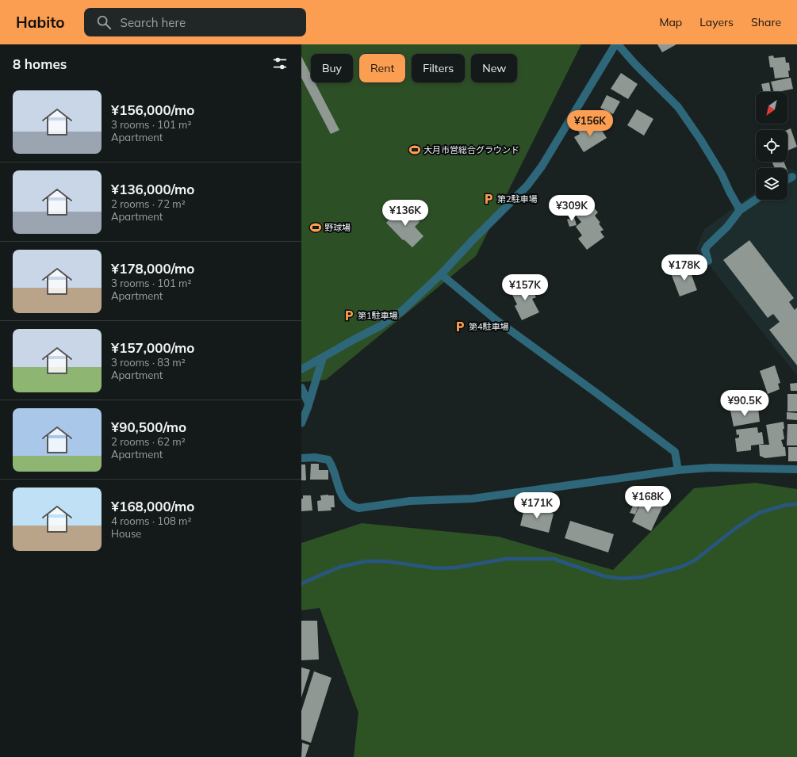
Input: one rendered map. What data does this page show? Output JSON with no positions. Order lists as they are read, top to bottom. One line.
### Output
{"places":{"sports":["大月市営総合グラウンド","野球場"],"parking":["第2駐車場","第1駐車場","第4駐車場"]},"north":"bottom left","page":{"header":"Habito","search":"Search here","nav":["Map","Layers","Share"],"heading":"8 homes","chip":["Buy","Rent","Filters","New"],"list":[{"name":"¥156,000/mo","note":"3 rooms · 101 m² · Apartment"},{"name":"¥136,000/mo","note":"2 rooms · 72 m² · Apartment"},{"name":"¥178,000/mo","note":"3 rooms · 101 m² · Apartment"},{"name":"¥157,000/mo","note":"3 rooms · 83 m² · Apartment"},{"name":"¥90,500/mo","note":"2 rooms · 62 m² · Apartment"},{"name":"¥168,000/mo","note":"4 rooms · 108 m² · House"}],"price":["¥156K","¥309K","¥136K","¥178K","¥157K","¥90.5K","¥168K","¥171K"]}}
